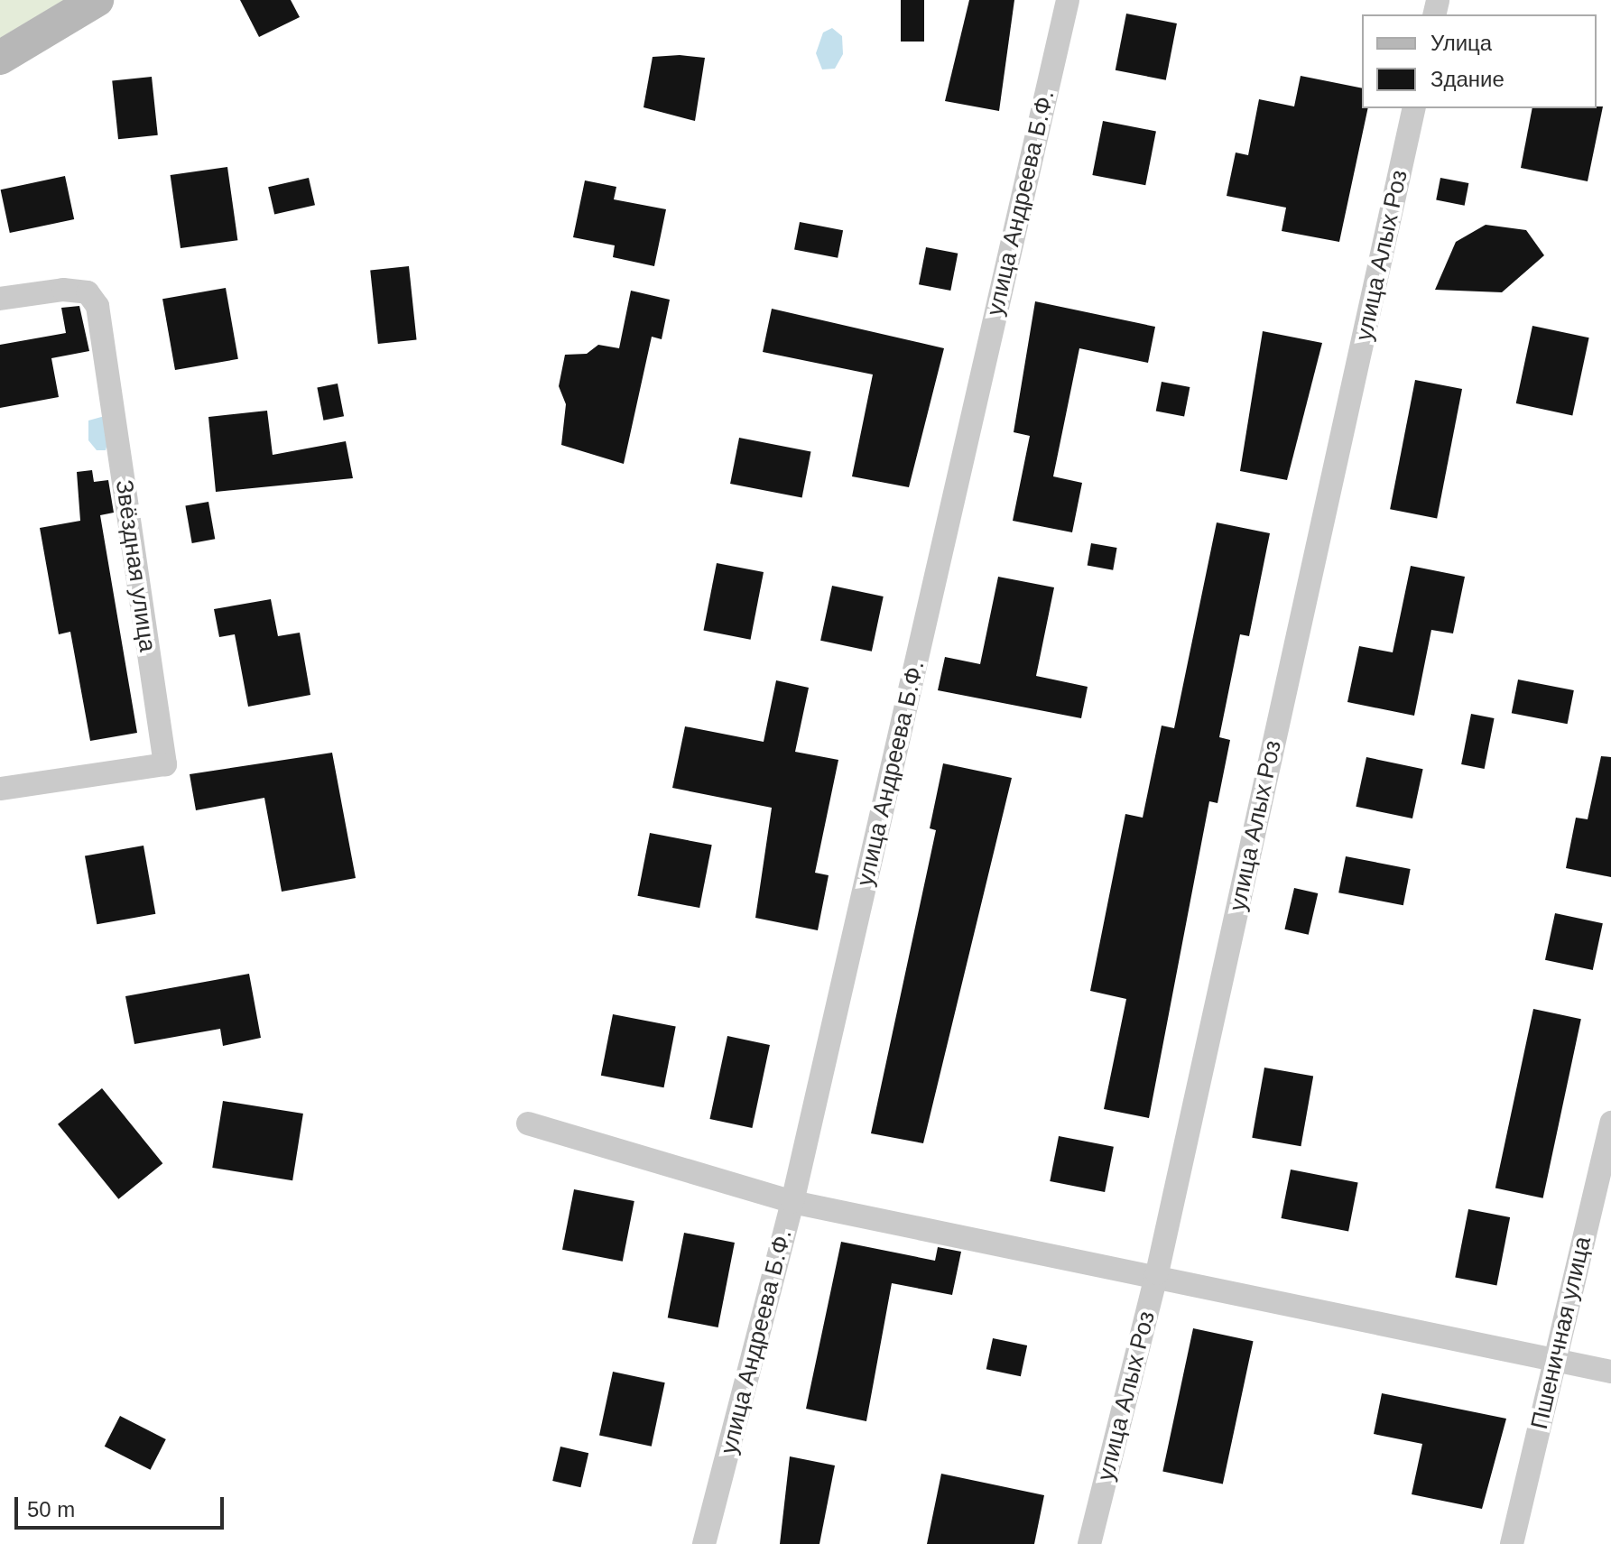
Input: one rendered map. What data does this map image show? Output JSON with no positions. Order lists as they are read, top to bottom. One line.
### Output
{"streets":{"street":["улица Андреева Б.Ф.","улица Алых Роз","Звёздная улица","Пшеничная улица"]},"legend":["Улица","Здание"],"scale_bar":"50 m"}
